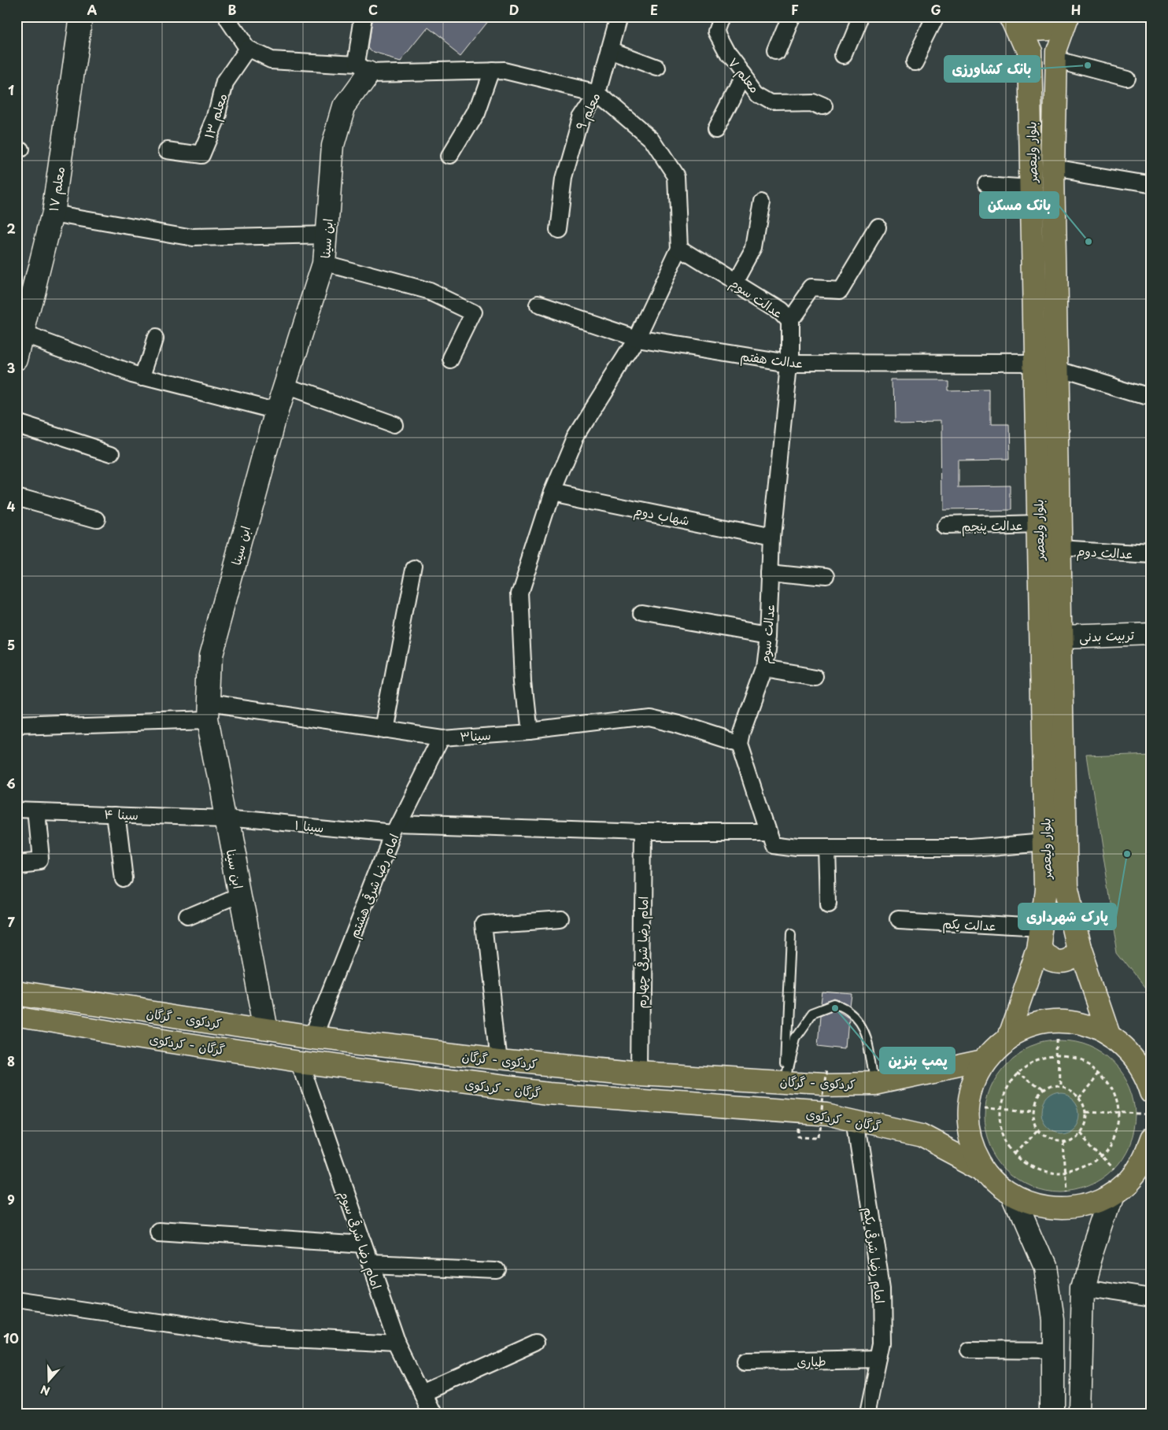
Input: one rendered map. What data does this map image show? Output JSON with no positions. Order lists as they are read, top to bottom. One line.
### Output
{"streets":{"main road":["بلوار ولیعصر","کردکوی - گرگان","گرگان - کردکوی"],"street":["معلم ۷","معلم ۹","معلم ۱۳","معلم ۱۷","ابن سینا","عدالت سوم","عدالت هفتم","شهاب دوم","عدالت پنجم","عدالت دوم","تربیت بدنی","سینا۳","سینا ۴","سینا ۱","امام رضا شرقی هشتم","عدالت یکم","امام رضا شرقی چهارم","امام رضا شرقی سوم","امام رضا شرقی یکم","طیاری"]},"crossings":[["بلوار ولیعصر","عدالت هفتم"],["بلوار ولیعصر","عدالت پنجم"],["بلوار ولیعصر","عدالت دوم"],["بلوار ولیعصر","تربیت بدنی"],["بلوار ولیعصر","عدالت یکم"],["ابن سینا","سینا۳"],["ابن سینا","سینا ۴"],["ابن سینا","سینا ۱"],["ابن سینا","کردکوی - گرگان"],["عدالت سوم","عدالت هفتم"],["عدالت سوم","شهاب دوم"],["عدالت سوم","سینا۳"],["سینا۳","امام رضا شرقی هشتم"],["سینا ۴","سینا ۱"],["سینا ۱","امام رضا شرقی هشتم"],["سینا ۱","امام رضا شرقی چهارم"],["امام رضا شرقی هشتم","کردکوی - گرگان"],["امام رضا شرقی چهارم","کردکوی - گرگان"],["گرگان - کردکوی","امام رضا شرقی سوم"],["گرگان - کردکوی","امام رضا شرقی یکم"],["امام رضا شرقی یکم","طیاری"]],"places":["بانک کشاورزی","بانک مسکن","پارک شهرداری","پمپ بنزین"],"north":"bottom","grid":{"columns":["A","B","C","D","E","F","G","H"],"rows":["1","2","3","4","5","6","7","8","9","10"]}}
